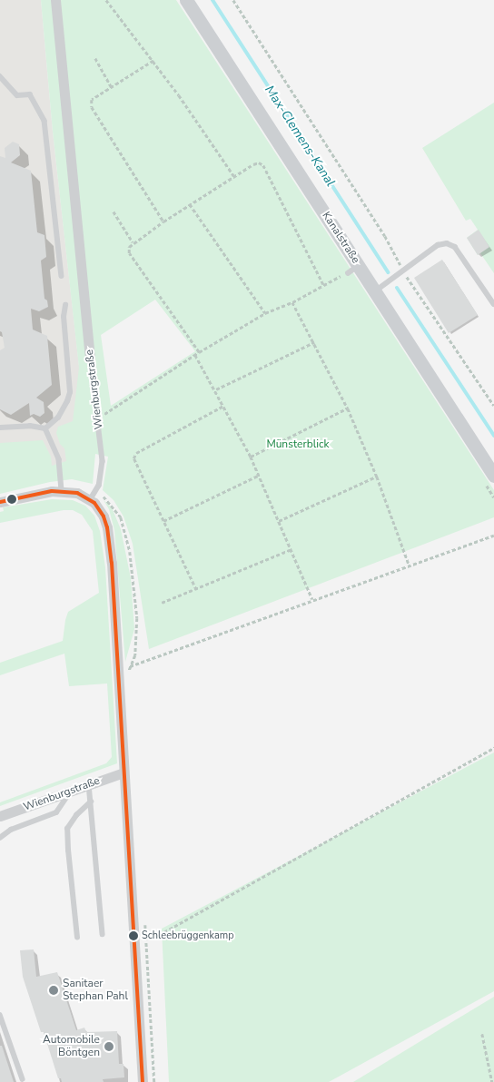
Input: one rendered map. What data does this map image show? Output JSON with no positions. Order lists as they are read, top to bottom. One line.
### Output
{"streets":{"main road":["Kanalstraße"],"street":["Wienburgstraße"]},"water":["Max-Clemens-Kanal"],"parks":["Münsterblick"],"places":["Schleebrüggenkamp","Sanitaer Stephan Pahl","Automobile Böntgen"]}
